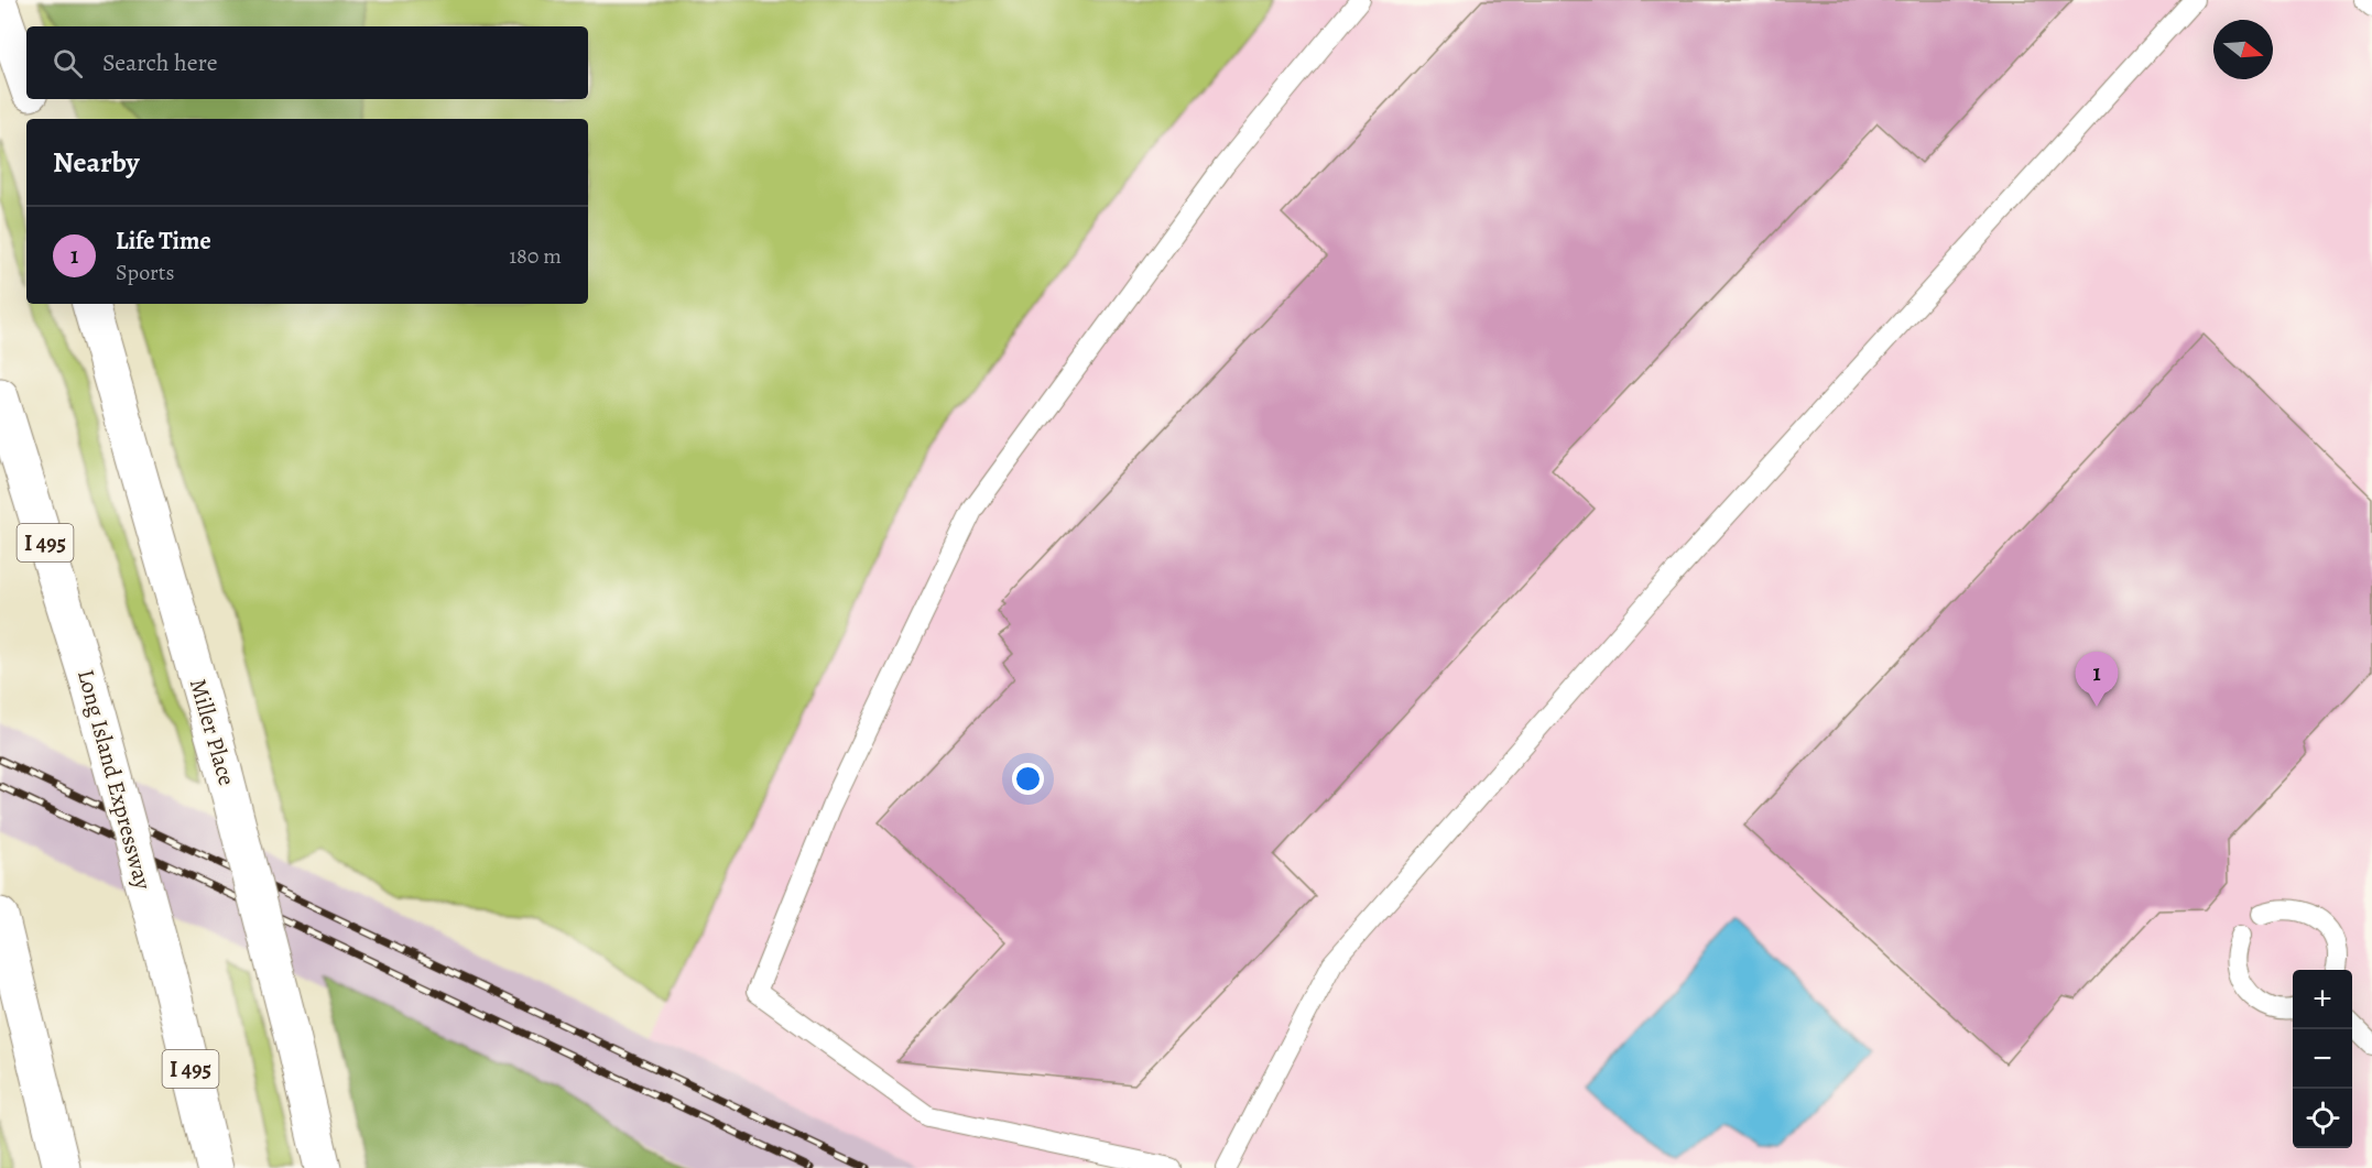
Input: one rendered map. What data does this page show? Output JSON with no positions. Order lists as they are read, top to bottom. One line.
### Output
{"streets":{"main road":["I 495","Miller Place","Long Island Expressway"]},"north":"right","page":{"search":"Search here","heading":"Nearby","list":[{"mark":"1","name":"Life Time","note":"Sports","value":"180 m"}],"pins":"1","map_buttons":["+","−"]}}
